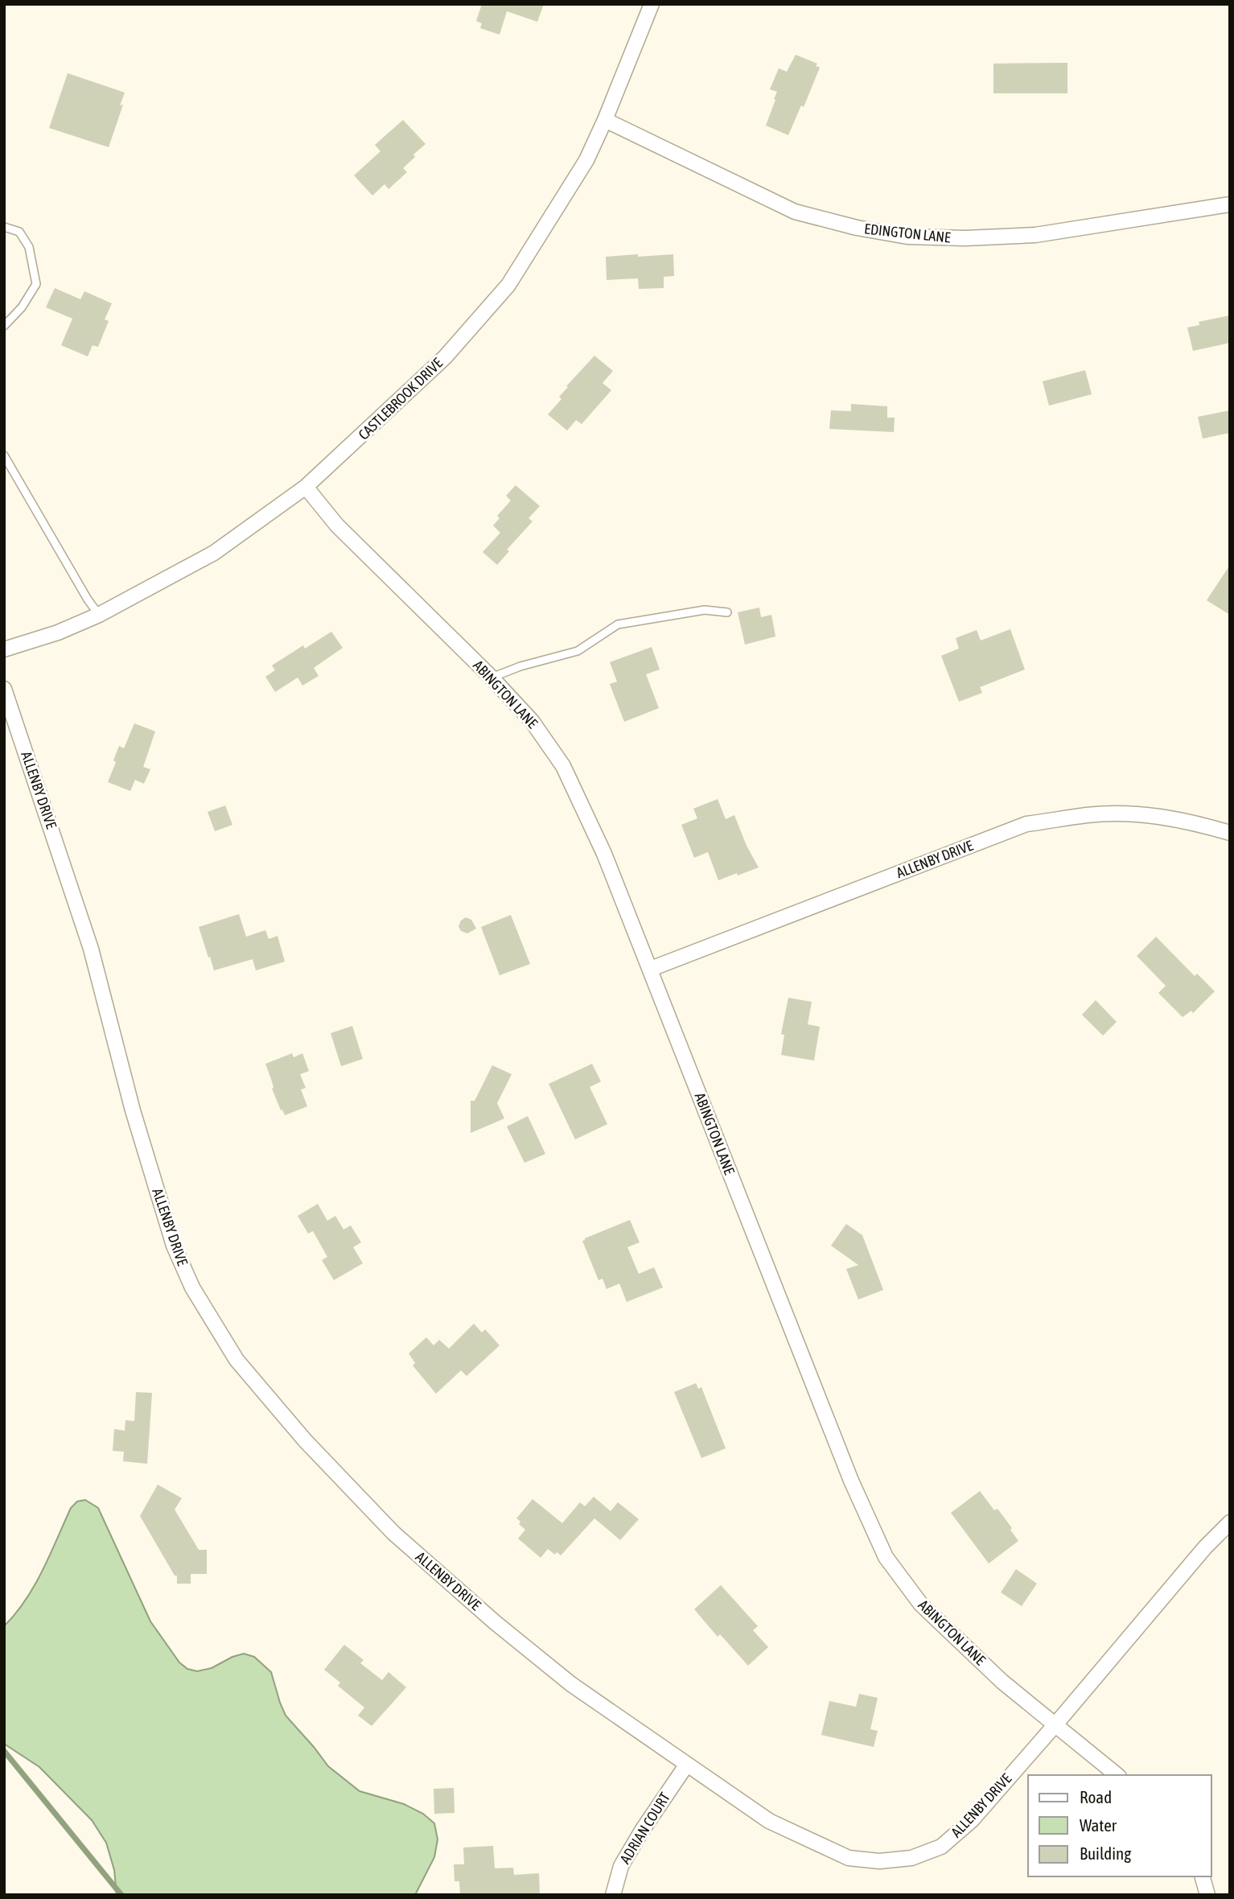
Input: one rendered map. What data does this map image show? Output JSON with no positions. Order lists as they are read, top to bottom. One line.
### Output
{"streets":{"street":["EDINGTON LANE","CASTLEBROOK DRIVE","ABINGTON LANE","ALLENBY DRIVE","ADRIAN COURT"]},"crossings":[["EDINGTON LANE","CASTLEBROOK DRIVE"],["CASTLEBROOK DRIVE","ABINGTON LANE"],["ABINGTON LANE","ALLENBY DRIVE"],["ALLENBY DRIVE","ADRIAN COURT"]],"legend":["Road","Water","Building"]}
